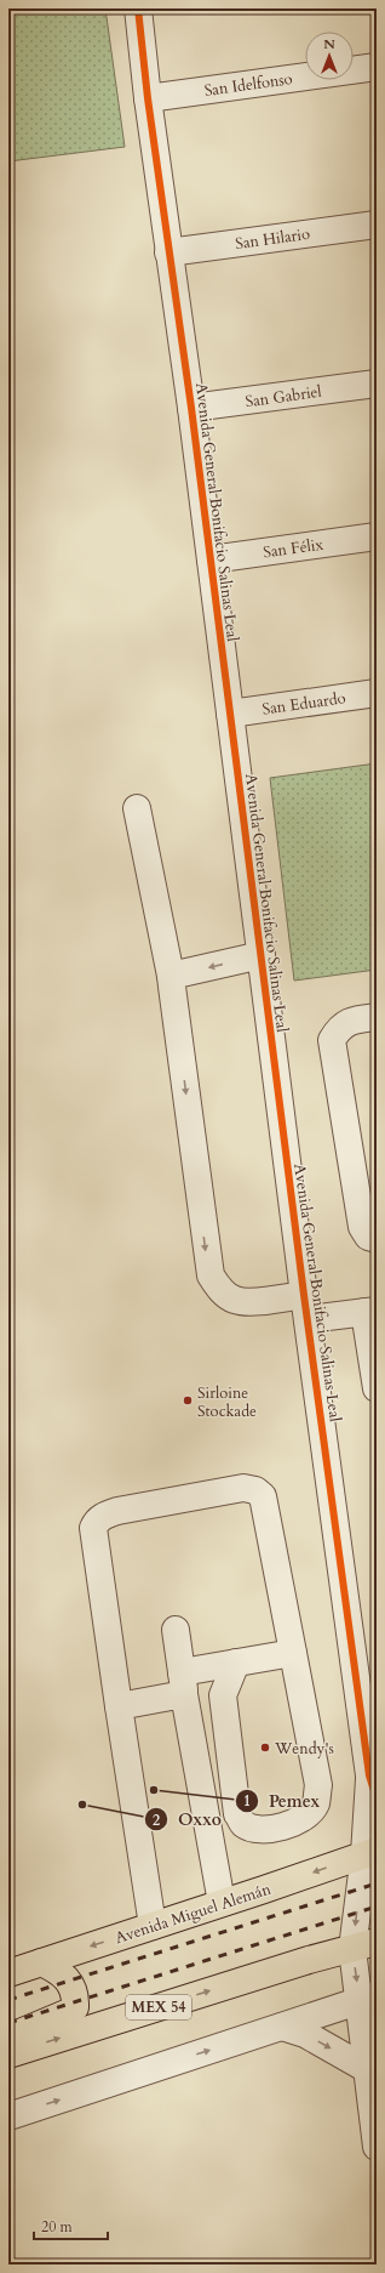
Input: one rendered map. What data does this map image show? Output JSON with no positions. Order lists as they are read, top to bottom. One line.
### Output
{"streets":{"highway":["Avenida Miguel Alemán","MEX 54"],"street":["San Idelfonso","San Hilario","San Gabriel","Avenida General Bonifacio Salinas Leal","San Félix","San Eduardo"]},"crossings":[["San Idelfonso","Avenida General Bonifacio Salinas Leal"],["San Hilario","Avenida General Bonifacio Salinas Leal"],["San Gabriel","Avenida General Bonifacio Salinas Leal"],["Avenida General Bonifacio Salinas Leal","San Félix"],["Avenida General Bonifacio Salinas Leal","San Eduardo"],["Avenida General Bonifacio Salinas Leal","Avenida Miguel Alemán"],["Avenida General Bonifacio Salinas Leal","MEX 54"]],"places":["Sirloine Stockade","Wendy's","Pemex","Oxxo"],"scale_bar":"20 m","north":"top"}
